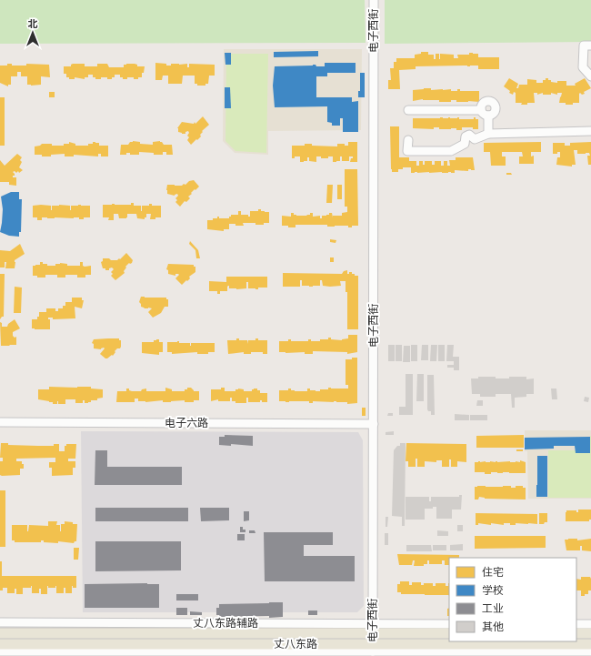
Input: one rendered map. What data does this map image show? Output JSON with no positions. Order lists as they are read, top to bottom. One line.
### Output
{"streets":{"main road":["丈八东路"],"street":["电子西街","电子六路","丈八东路辅路"]},"crossings":[["电子西街","电子六路"],["电子西街","丈八东路辅路"],["电子西街","丈八东路"],["丈八东路辅路","丈八东路"]],"legend":["住宅","学校","工业","其他"],"north":"top"}
